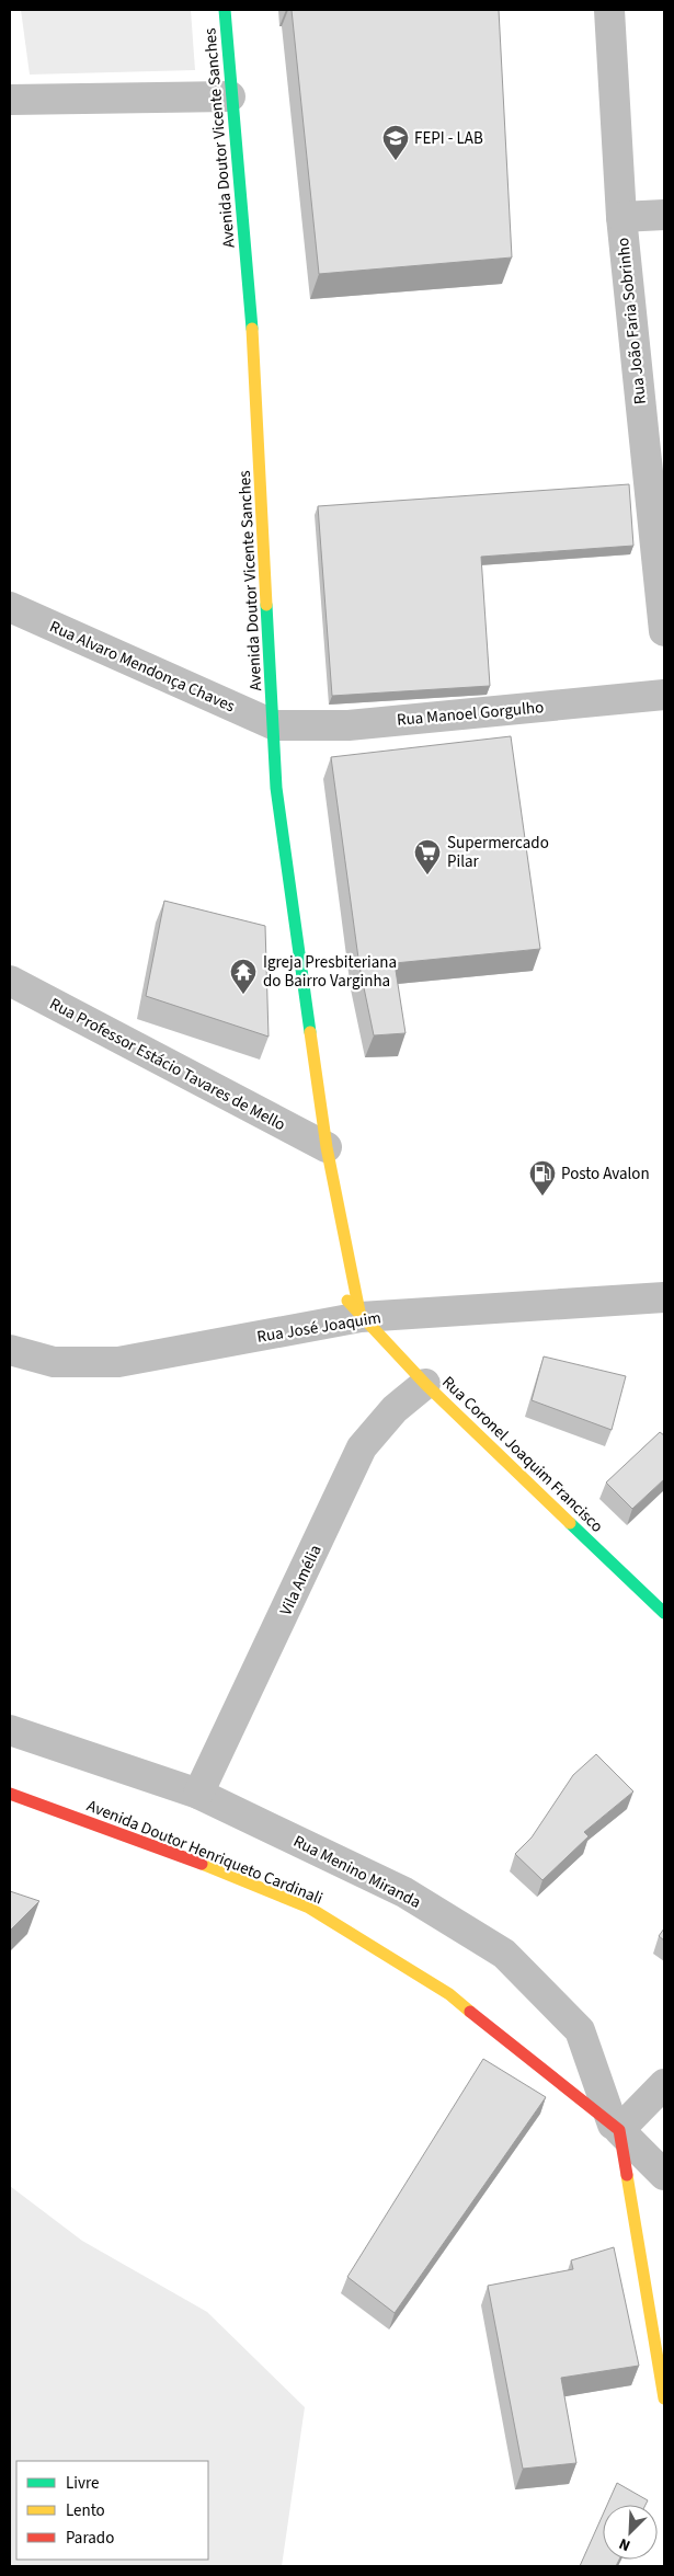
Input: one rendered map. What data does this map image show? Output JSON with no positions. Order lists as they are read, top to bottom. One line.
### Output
{"streets":{"main road":["Avenida Doutor Vicente Sanches","Rua Coronel Joaquim Francisco","Avenida Doutor Henriqueto Cardinali"],"street":["Rua João Faria Sobrinho","Rua Alvaro Mendonça Chaves","Rua Manoel Gorgulho","Rua Professor Estácio Tavares de Mello","Rua José Joaquim","Vila Amélia","Rua Menino Miranda"]},"crossings":[["Avenida Doutor Vicente Sanches","Rua Alvaro Mendonça Chaves"],["Avenida Doutor Vicente Sanches","Rua Manoel Gorgulho"],["Avenida Doutor Vicente Sanches","Rua Professor Estácio Tavares de Mello"],["Avenida Doutor Vicente Sanches","Rua José Joaquim"],["Avenida Doutor Vicente Sanches","Rua Coronel Joaquim Francisco"],["Rua Alvaro Mendonça Chaves","Rua Manoel Gorgulho"],["Rua José Joaquim","Rua Coronel Joaquim Francisco"],["Rua Coronel Joaquim Francisco","Vila Amélia"],["Vila Amélia","Rua Menino Miranda"],["Avenida Doutor Henriqueto Cardinali","Rua Menino Miranda"]],"places":{"school or university":["FEPI - LAB"],"supermarket":["Supermercado Pilar"],"temple":["Igreja Presbiteriana do Bairro Varginha"],"fuel station":["Posto Avalon"]},"legend":["Livre","Lento","Parado"],"north":"bottom left"}
